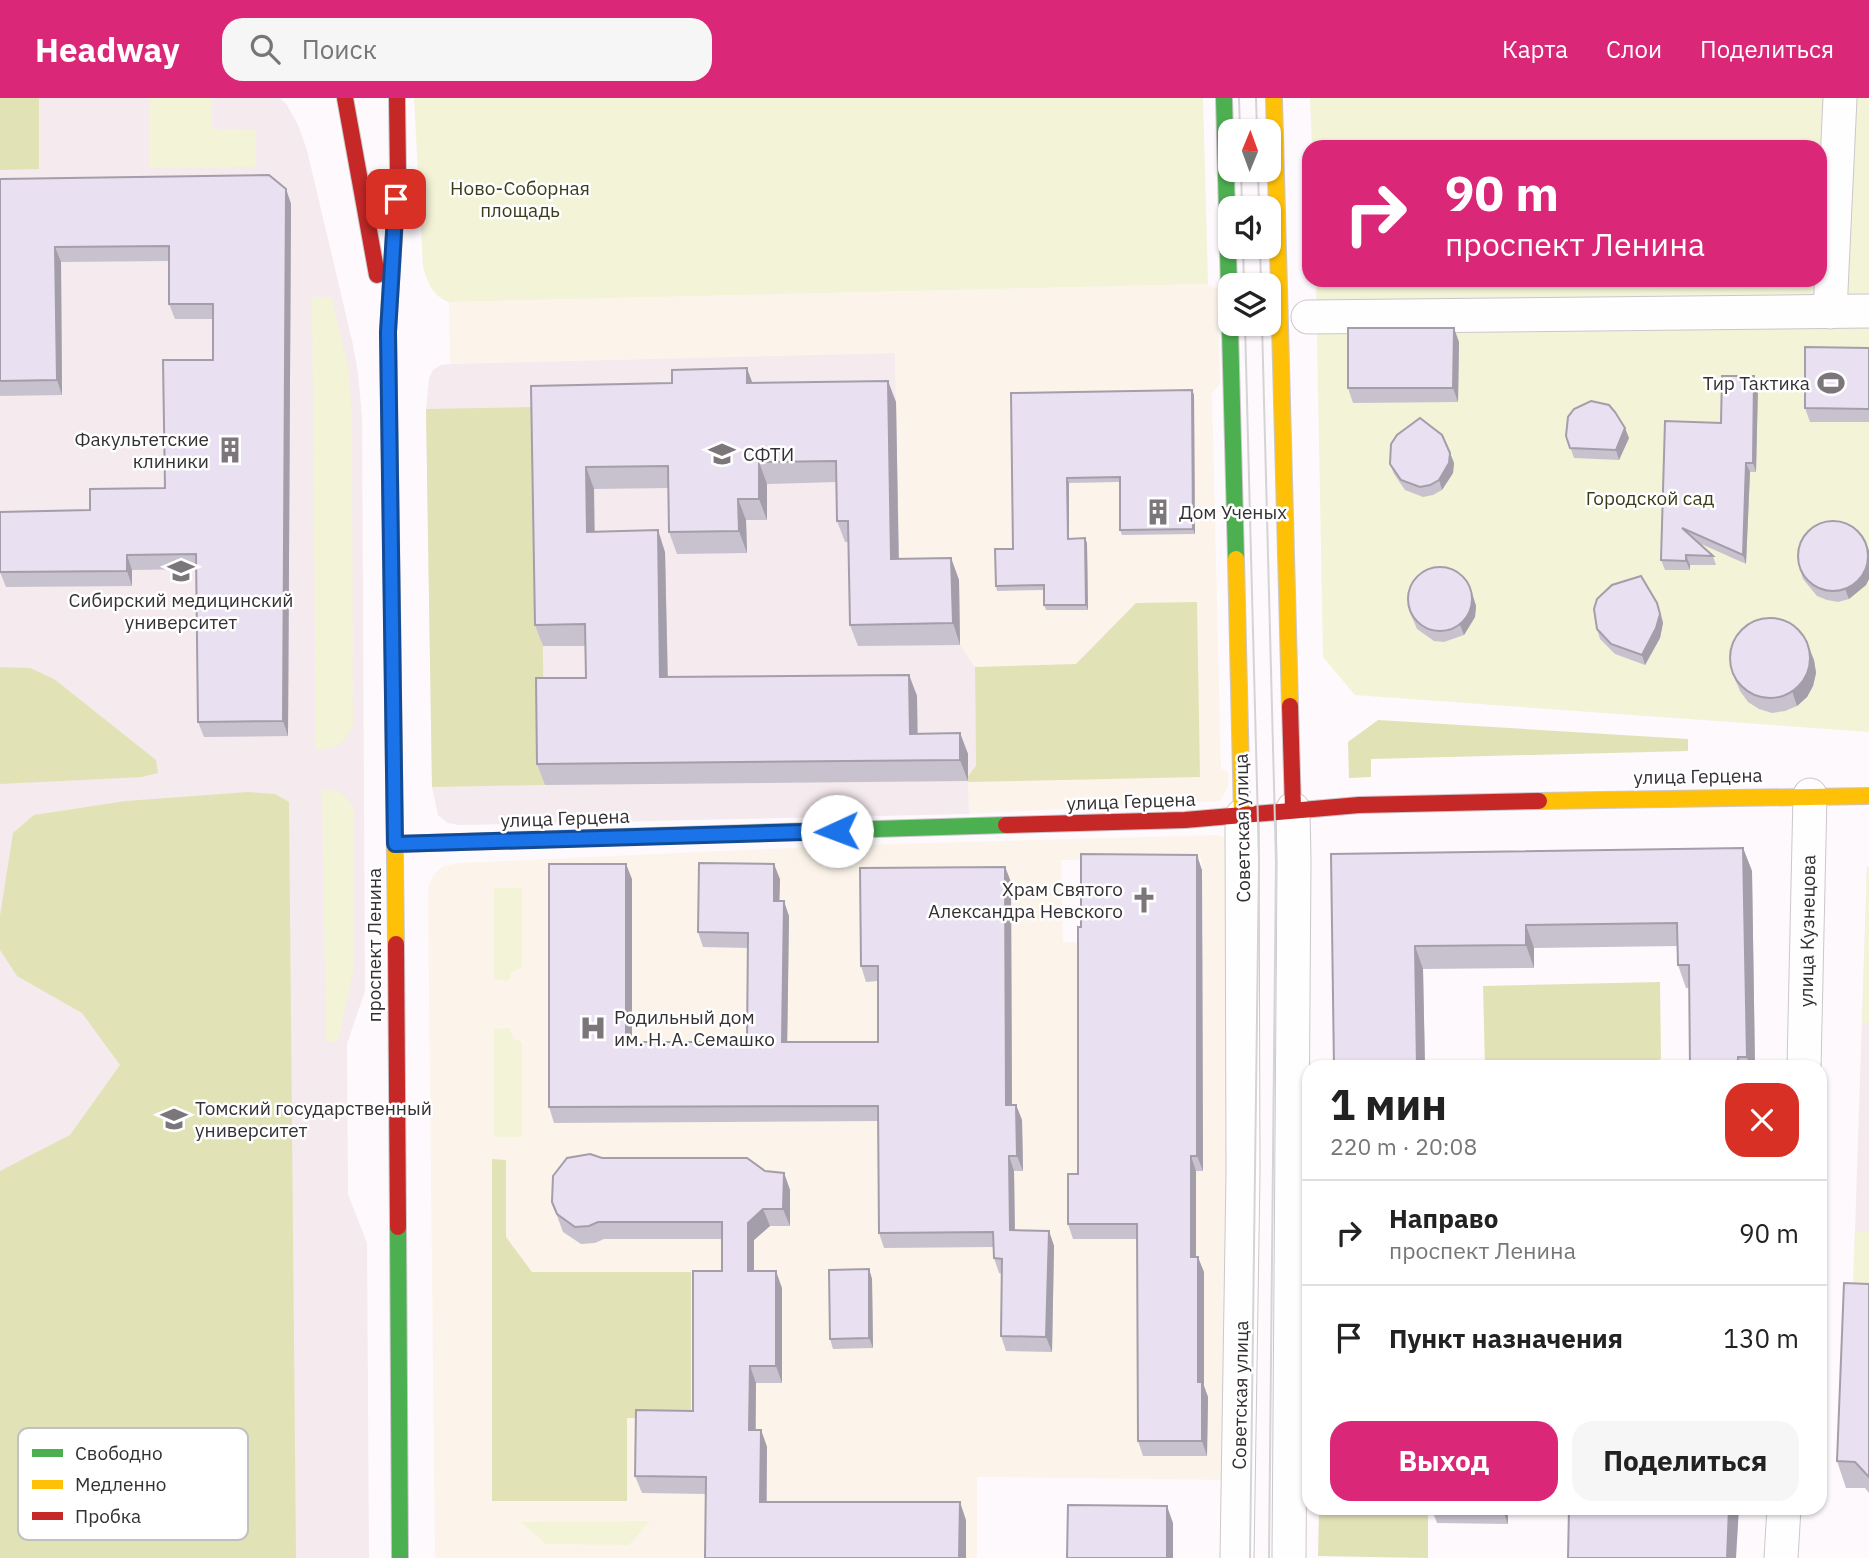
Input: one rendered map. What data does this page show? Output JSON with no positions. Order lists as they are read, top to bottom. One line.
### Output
{"streets":{"street":["улица Герцена","Советская улица","улица Кузнецова","проспект Ленина"]},"crossings":[["улица Герцена","Советская улица"],["улица Герцена","улица Кузнецова"],["улица Герцена","проспект Ленина"]],"parks":["Ново-Соборная площадь","Городской сад"],"places":{"sports":["Тир Тактика"],"building":["Факультетские клиники","Дом Ученых"],"school or university":["СФТИ","Сибирский медицинский университет","Томский государственный университет"],"church":["Храм Святого Александра Невского"],"hospital":["Родильный дом им. Н. А. Семашко"]},"legend":["Свободно","Медленно","Пробка"],"north":"top","page":{"header":"Headway","search":"Поиск","nav":["Карта","Слои","Поделиться"],"turn":["90 m","проспект Ленина"],"heading":["1 мин","220 m · 20:08"],"list":[{"name":"Направо","note":"проспект Ленина","value":"90 m"},{"name":"Пункт назначения","value":"130 m"}],"buttons":["Выход","Поделиться"]}}
